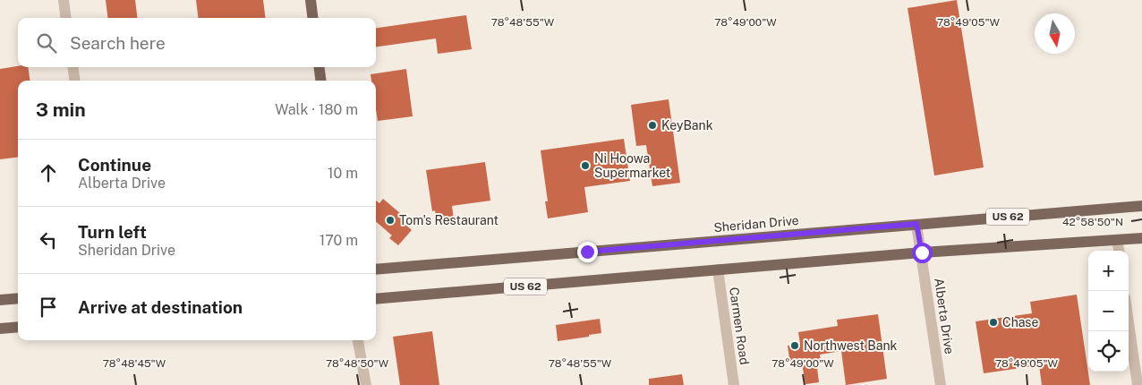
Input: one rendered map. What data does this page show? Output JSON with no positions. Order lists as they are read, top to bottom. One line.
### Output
{"streets":{"main road":["US 62","Sheridan Drive"],"street":["Alberta Drive","Carmen Road"]},"crossings":[["US 62","Alberta Drive"],["US 62","Carmen Road"],["Sheridan Drive","Alberta Drive"]],"places":["KeyBank","Ni Hoowa Supermarket","Tom's Restaurant","Chase","Northwest Bank"],"north":"bottom","page":{"search":"Search here","heading":["3 min","Walk · 180 m"],"list":[["Continue","Alberta Drive","10 m"],["Turn left","Sheridan Drive","170 m"],"Arrive at destination"],"map_buttons":["+","−"]},"coordinates":["78°48'55\"W","78°49'00\"W","78°49'05\"W","42°58'50\"N","78°48'45\"W","78°48'50\"W"]}
